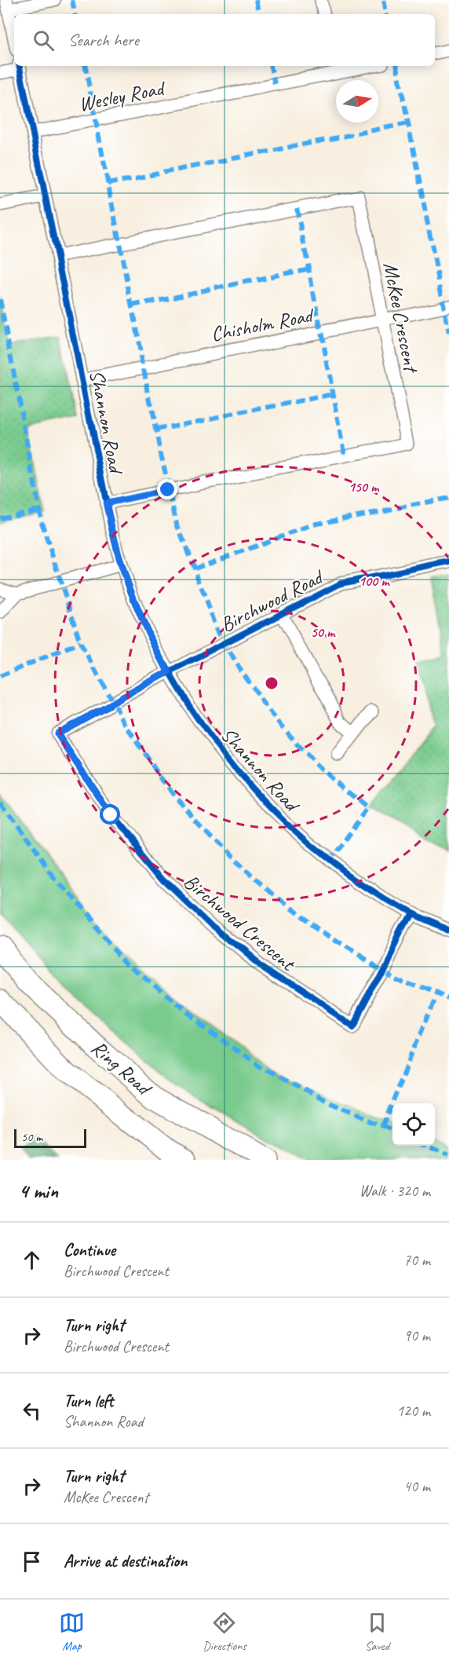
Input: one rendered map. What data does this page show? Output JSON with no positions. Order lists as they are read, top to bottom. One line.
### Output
{"streets":{"highway":["Ring Road"],"street":["Wesley Road","McKee Crescent","Chisholm Road","Shannon Road","Birchwood Road","Birchwood Crescent"]},"crossings":[["Wesley Road","Shannon Road"],["McKee Crescent","Chisholm Road"],["McKee Crescent","Shannon Road"],["Chisholm Road","Shannon Road"],["Shannon Road","Birchwood Road"],["Shannon Road","Birchwood Crescent"],["Birchwood Road","Birchwood Crescent"]],"scale_bar":"50 m","north":"right","page":{"search":"Search here","scale":"50 m","heading":["4 min","Walk · 320 m"],"list":[["Continue","Birchwood Crescent","70 m"],["Turn right","Birchwood Crescent","90 m"],["Turn left","Shannon Road","120 m"],["Turn right","McKee Crescent","40 m"],"Arrive at destination"],"nav":["Map","Directions","Saved"]},"rings":["150 m","100 m","50 m"]}
